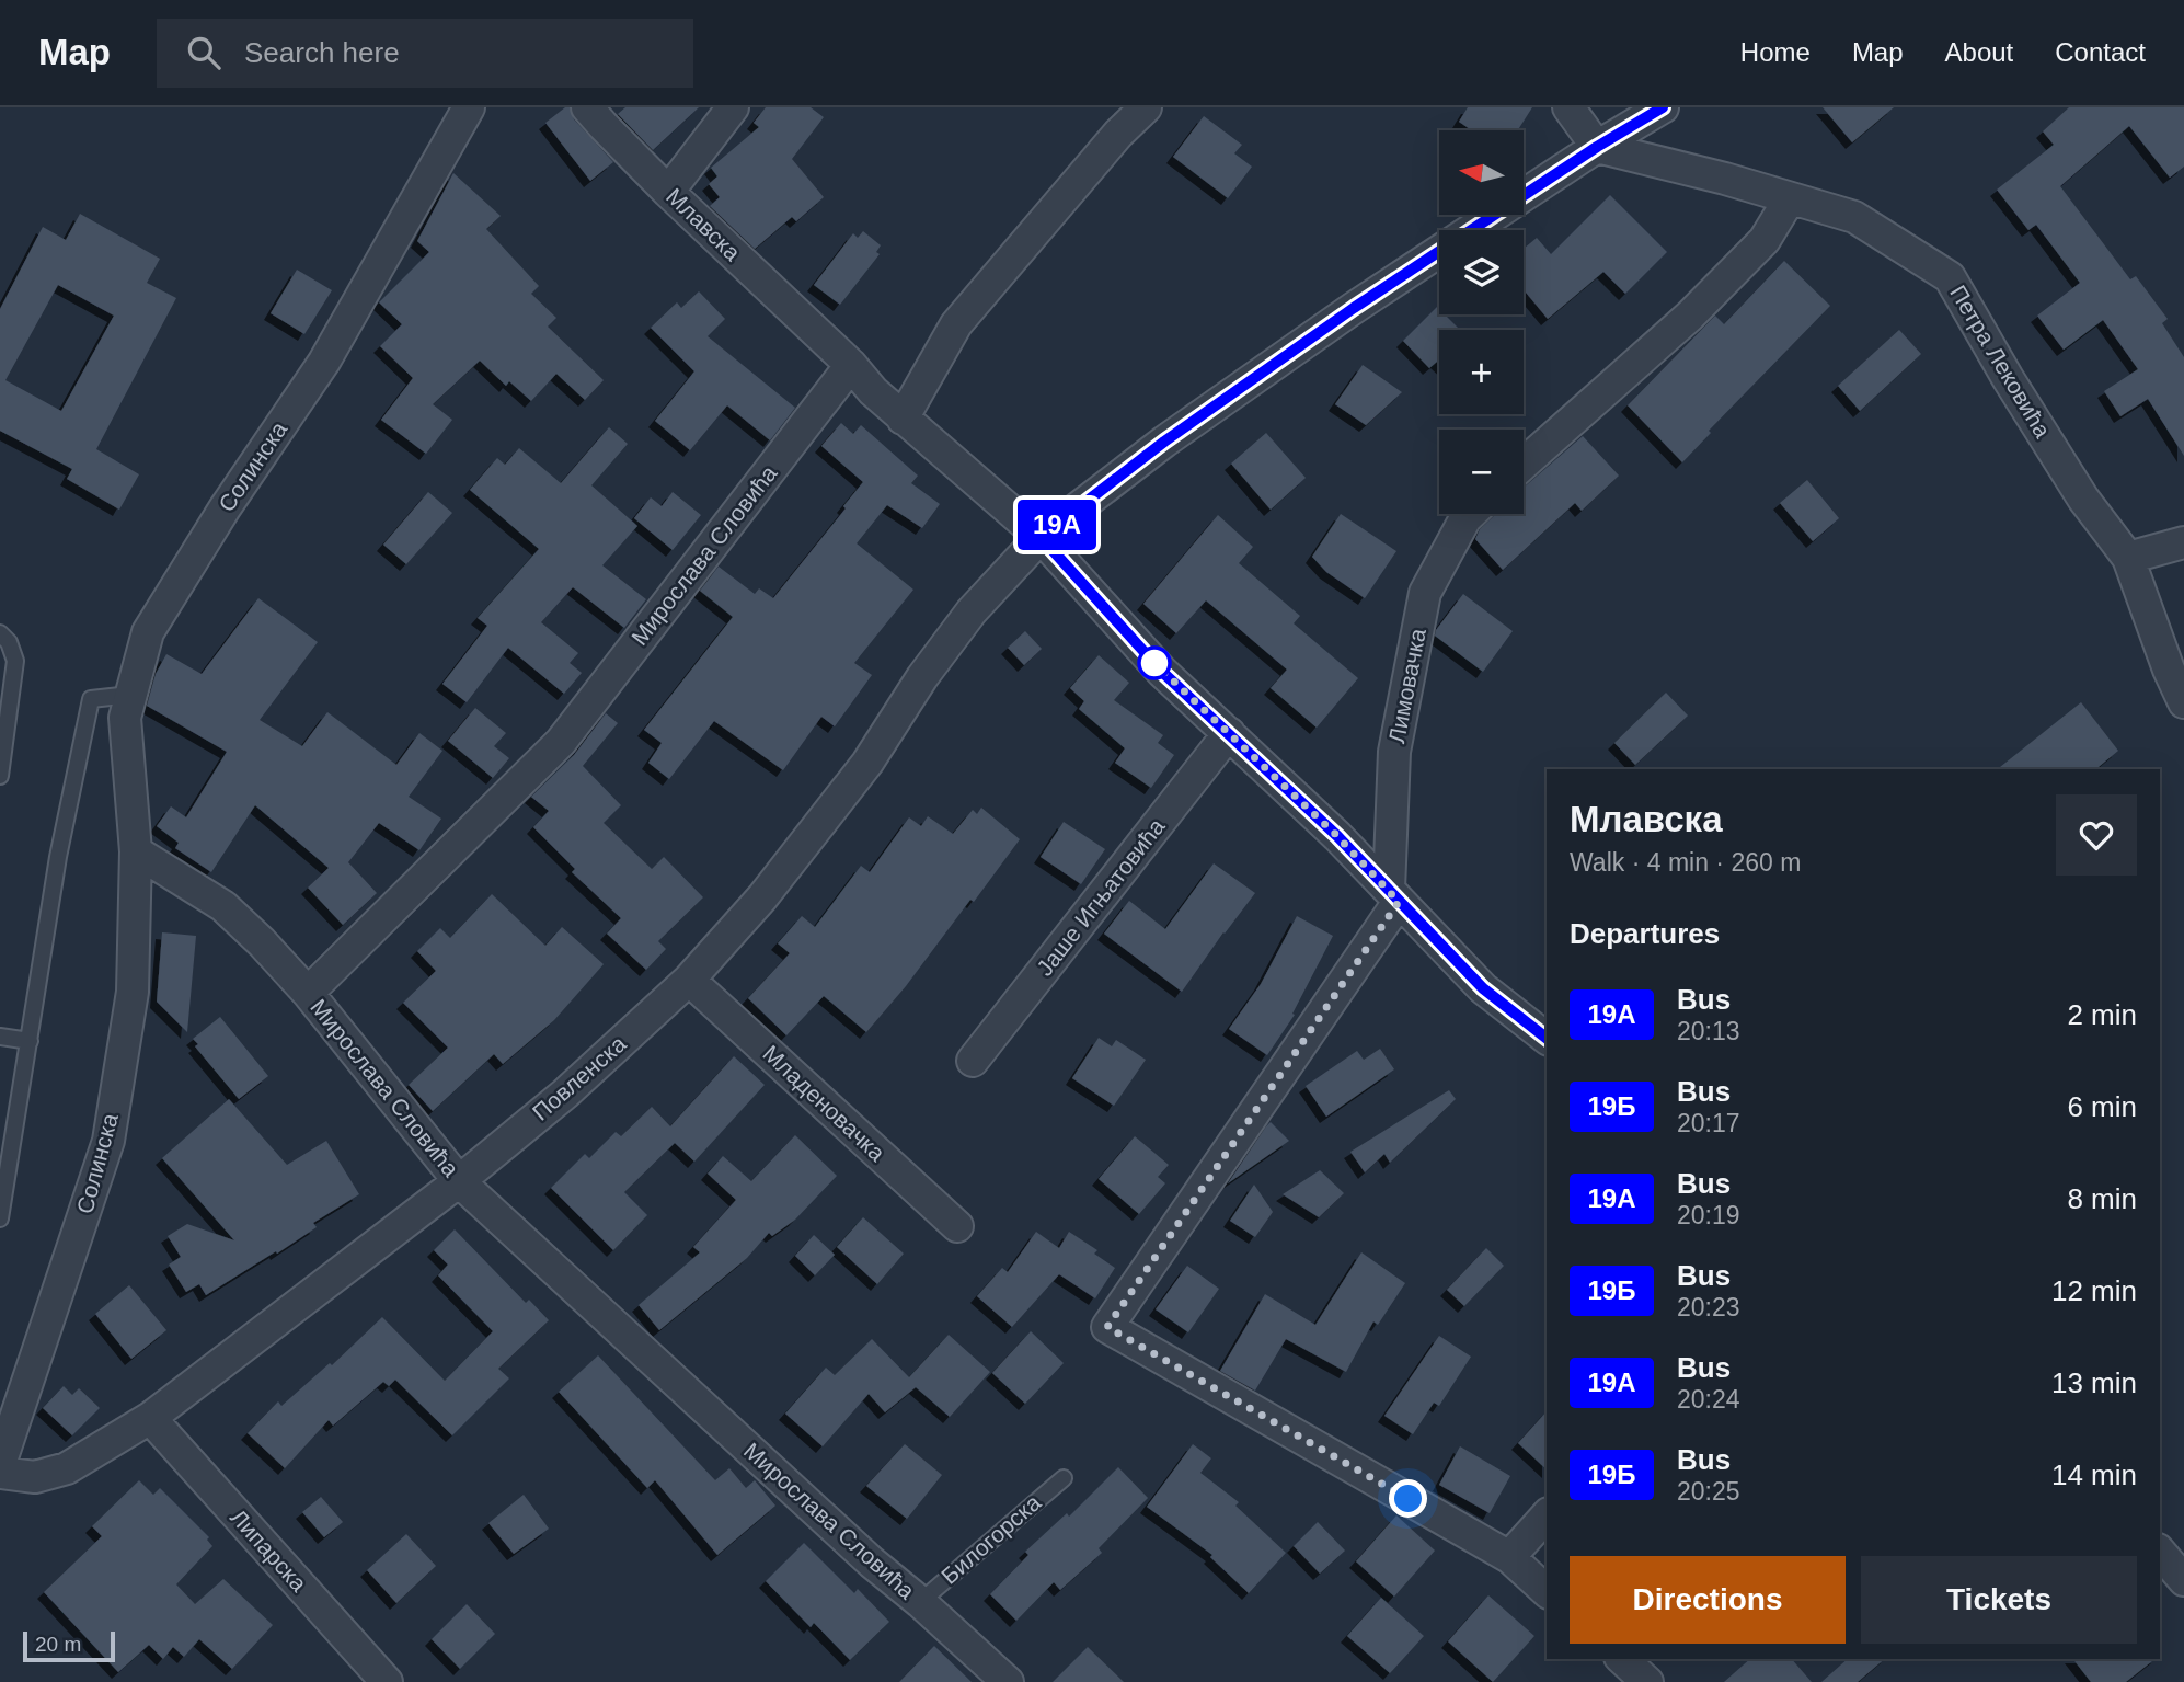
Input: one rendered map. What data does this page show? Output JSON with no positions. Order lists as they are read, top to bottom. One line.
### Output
{"streets":{"street":["Млавска","Петра Лековића","Солинска","Мирослава Словића","Лимовачка","Јаше Игњатовића","Повленска","Младеновачка","Липарска"],"lane":["Билогорска"]},"crossings":[["Млавска","Мирослава Словића"],["Млавска","Лимовачка"],["Млавска","Јаше Игњатовића"],["Млавска","Повленска"],["Петра Лековића","Повленска"],["Мирослава Словића","Повленска"],["Мирослава Словића","Билогорска"],["Повленска","Младеновачка"],["Повленска","Липарска"]],"lines":["bus line 19А"],"scale_bar":"20 m","north":"left","page":{"header":"Map","search":"Search here","nav":["Home","Map","About","Contact"],"on_map":"19А","map_buttons":["+","−"],"heading":[["Млавска","Walk · 4 min · 260 m"],"Departures"],"list":[{"mark":"19А","name":"Bus","note":"20:13","value":"2 min"},{"mark":"19Б","name":"Bus","note":"20:17","value":"6 min"},{"mark":"19А","name":"Bus","note":"20:19","value":"8 min"},{"mark":"19Б","name":"Bus","note":"20:23","value":"12 min"},{"mark":"19А","name":"Bus","note":"20:24","value":"13 min"},{"mark":"19Б","name":"Bus","note":"20:25","value":"14 min"}],"buttons":["Directions","Tickets"],"scale":"20 m"}}
